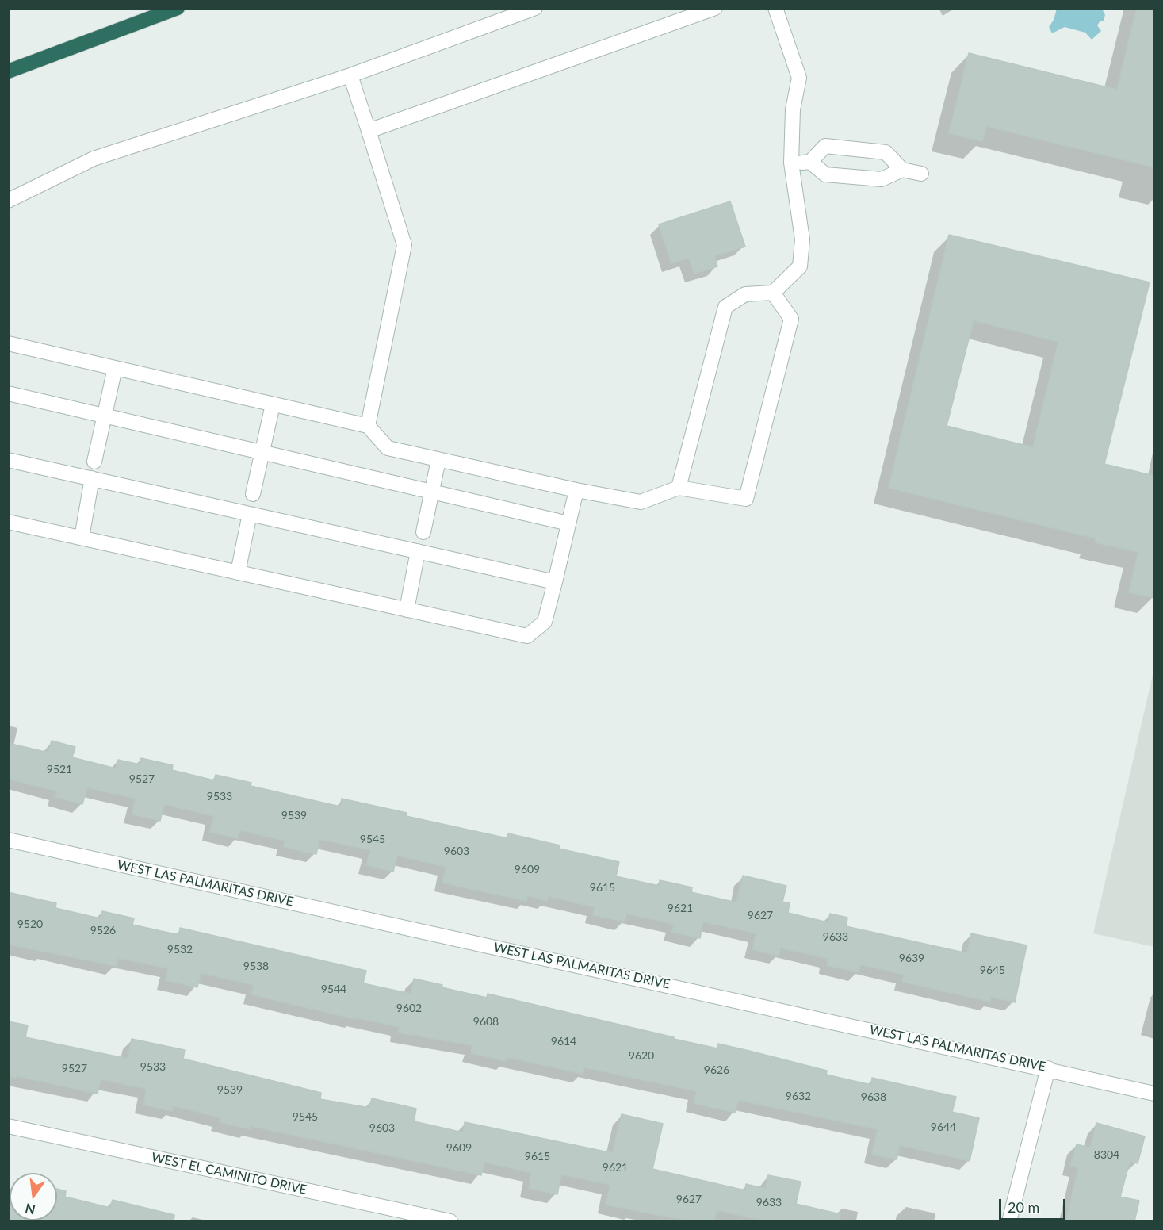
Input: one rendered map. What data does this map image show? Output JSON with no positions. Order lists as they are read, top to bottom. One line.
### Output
{"streets":{"street":["WEST LAS PALMARITAS DRIVE","WEST EL CAMINITO DRIVE"]},"house_numbers":["9521","9527","9533","9539","9545","9603","9609","9615","9621","9627","9520","9526","9633","9532","9639","9538","9645","9544","9602","9608","9614","9620","9533","9527","9626","9539","9632","9638","9545","9644","9603","9609","8304","9615","9621","9627","9633"],"scale_bar":"20 m","north":"bottom"}
